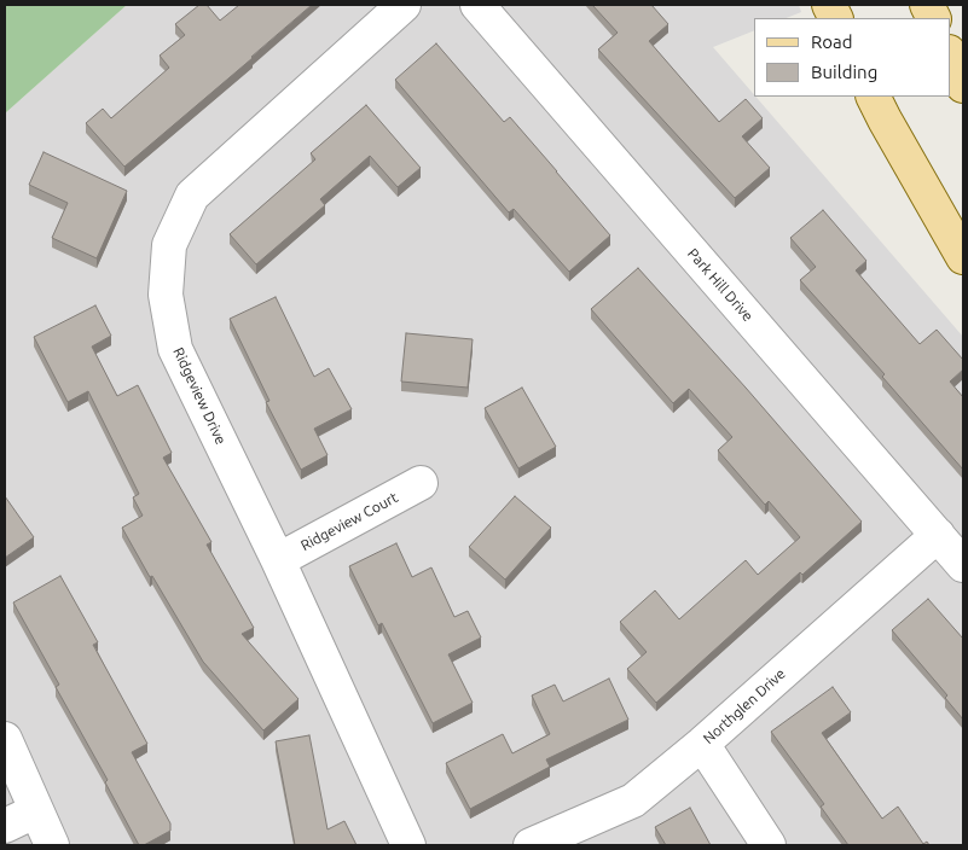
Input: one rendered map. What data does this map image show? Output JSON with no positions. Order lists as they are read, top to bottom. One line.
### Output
{"streets":{"street":["Park Hill Drive","Ridgeview Drive","Ridgeview Court","Northglen Drive"]},"crossings":[["Park Hill Drive","Northglen Drive"],["Ridgeview Drive","Ridgeview Court"]],"legend":["Road","Building"]}
